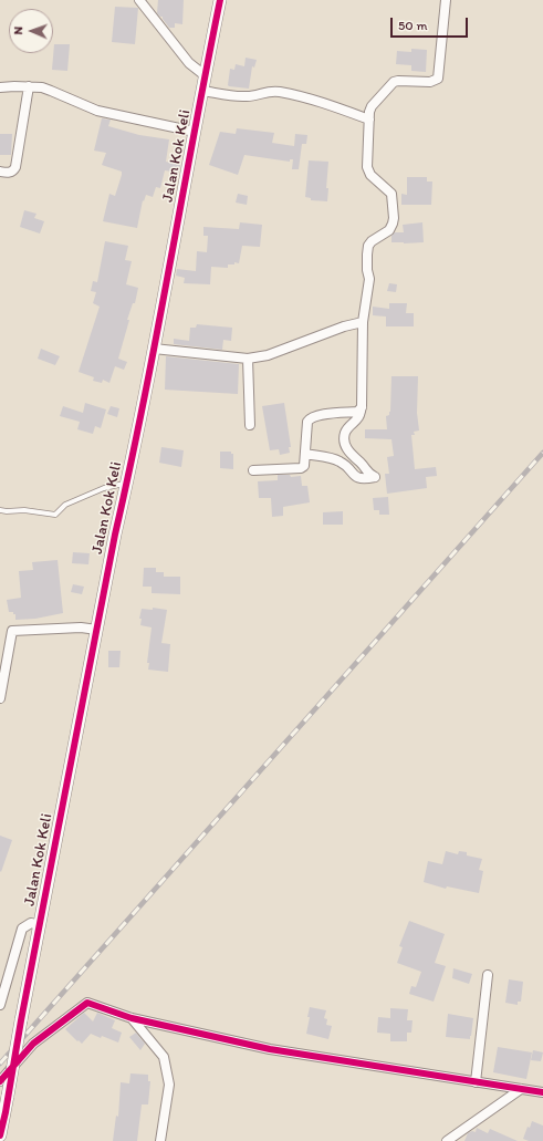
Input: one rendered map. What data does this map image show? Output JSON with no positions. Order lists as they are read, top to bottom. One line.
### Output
{"streets":{"street":["Jalan Kok Keli"]},"scale_bar":"50 m","north":"left"}
